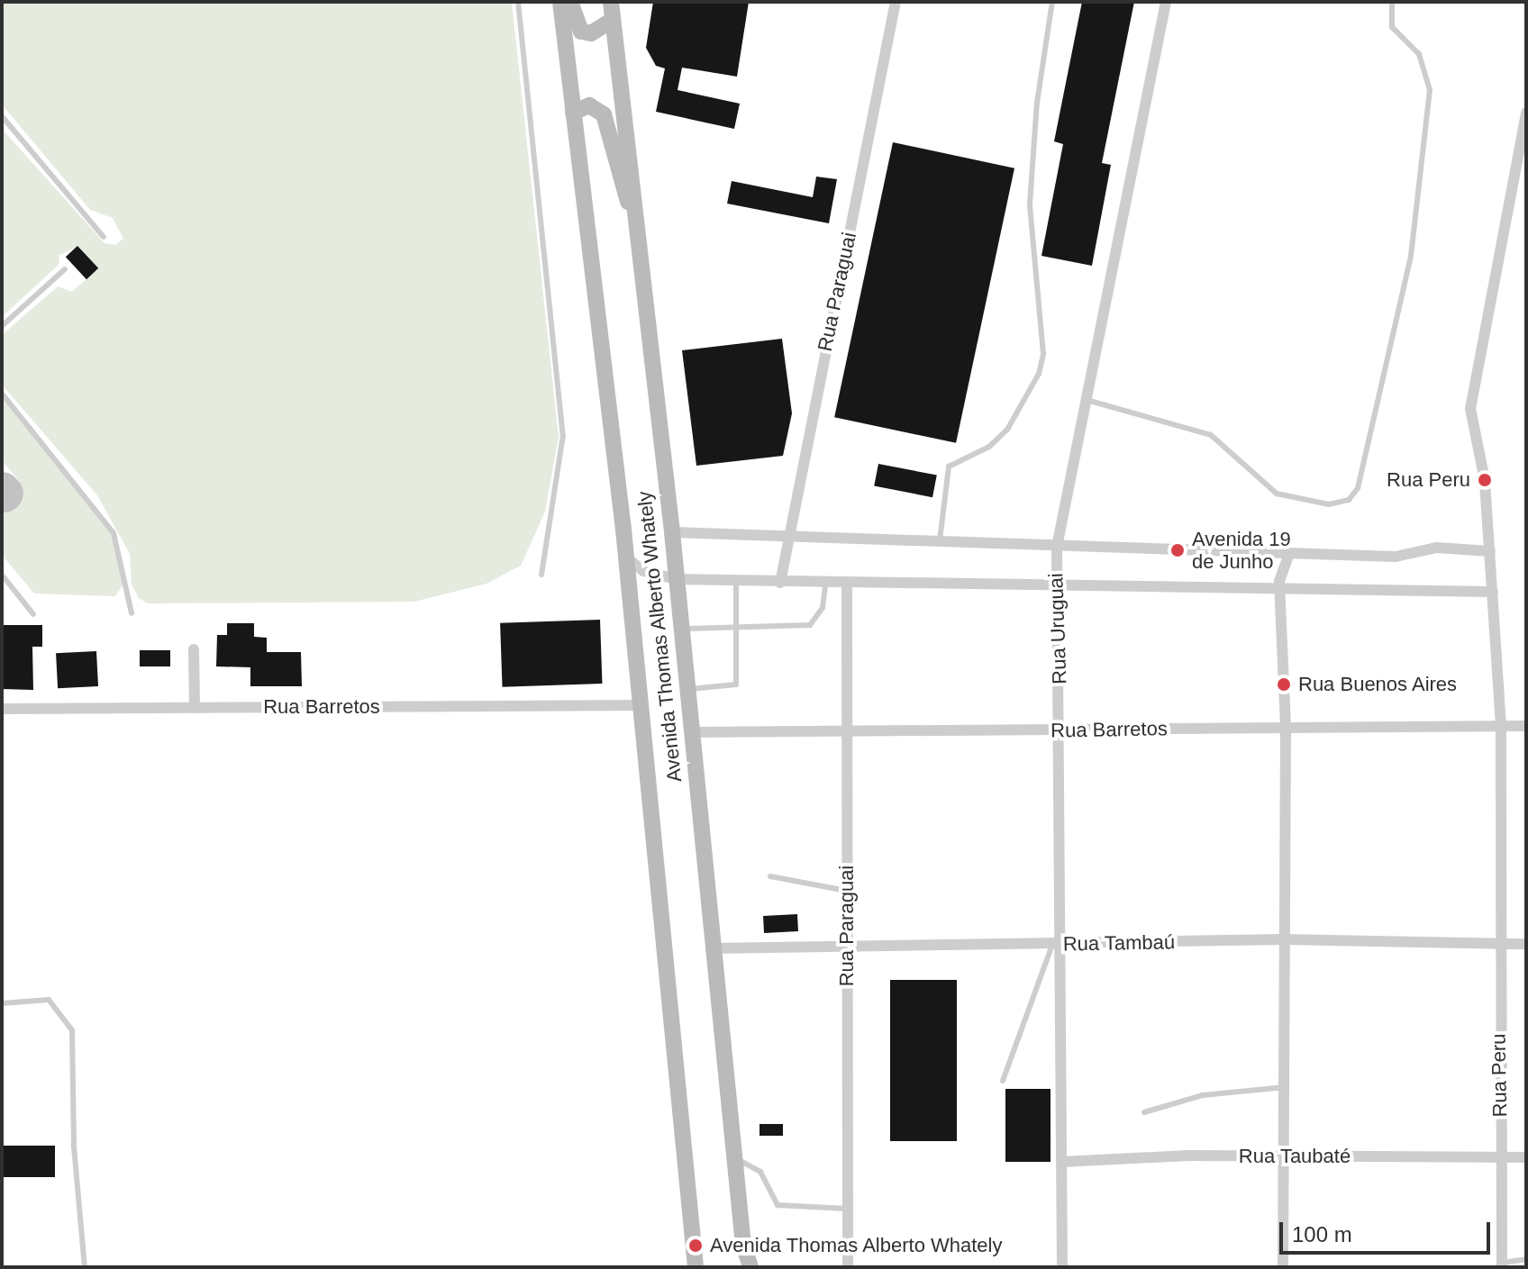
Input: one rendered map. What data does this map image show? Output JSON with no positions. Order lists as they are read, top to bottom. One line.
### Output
{"streets":{"main road":["Avenida Thomas Alberto Whately"],"street":["Rua Paraguai","Rua Uruguai","Rua Barretos","Rua Tambaú","Rua Peru","Rua Taubaté"]},"crossings":[["Rua Paraguai","Rua Barretos"],["Rua Paraguai","Rua Tambaú"],["Rua Uruguai","Rua Barretos"],["Rua Uruguai","Rua Tambaú"],["Rua Uruguai","Rua Taubaté"],["Avenida Thomas Alberto Whately","Rua Barretos"],["Avenida Thomas Alberto Whately","Rua Tambaú"],["Rua Barretos","Rua Peru"],["Rua Tambaú","Rua Peru"],["Rua Peru","Rua Taubaté"]],"places":["Rua Peru","Avenida 19 de Junho","Rua Buenos Aires","Avenida Thomas Alberto Whately"],"scale_bar":"100 m"}
